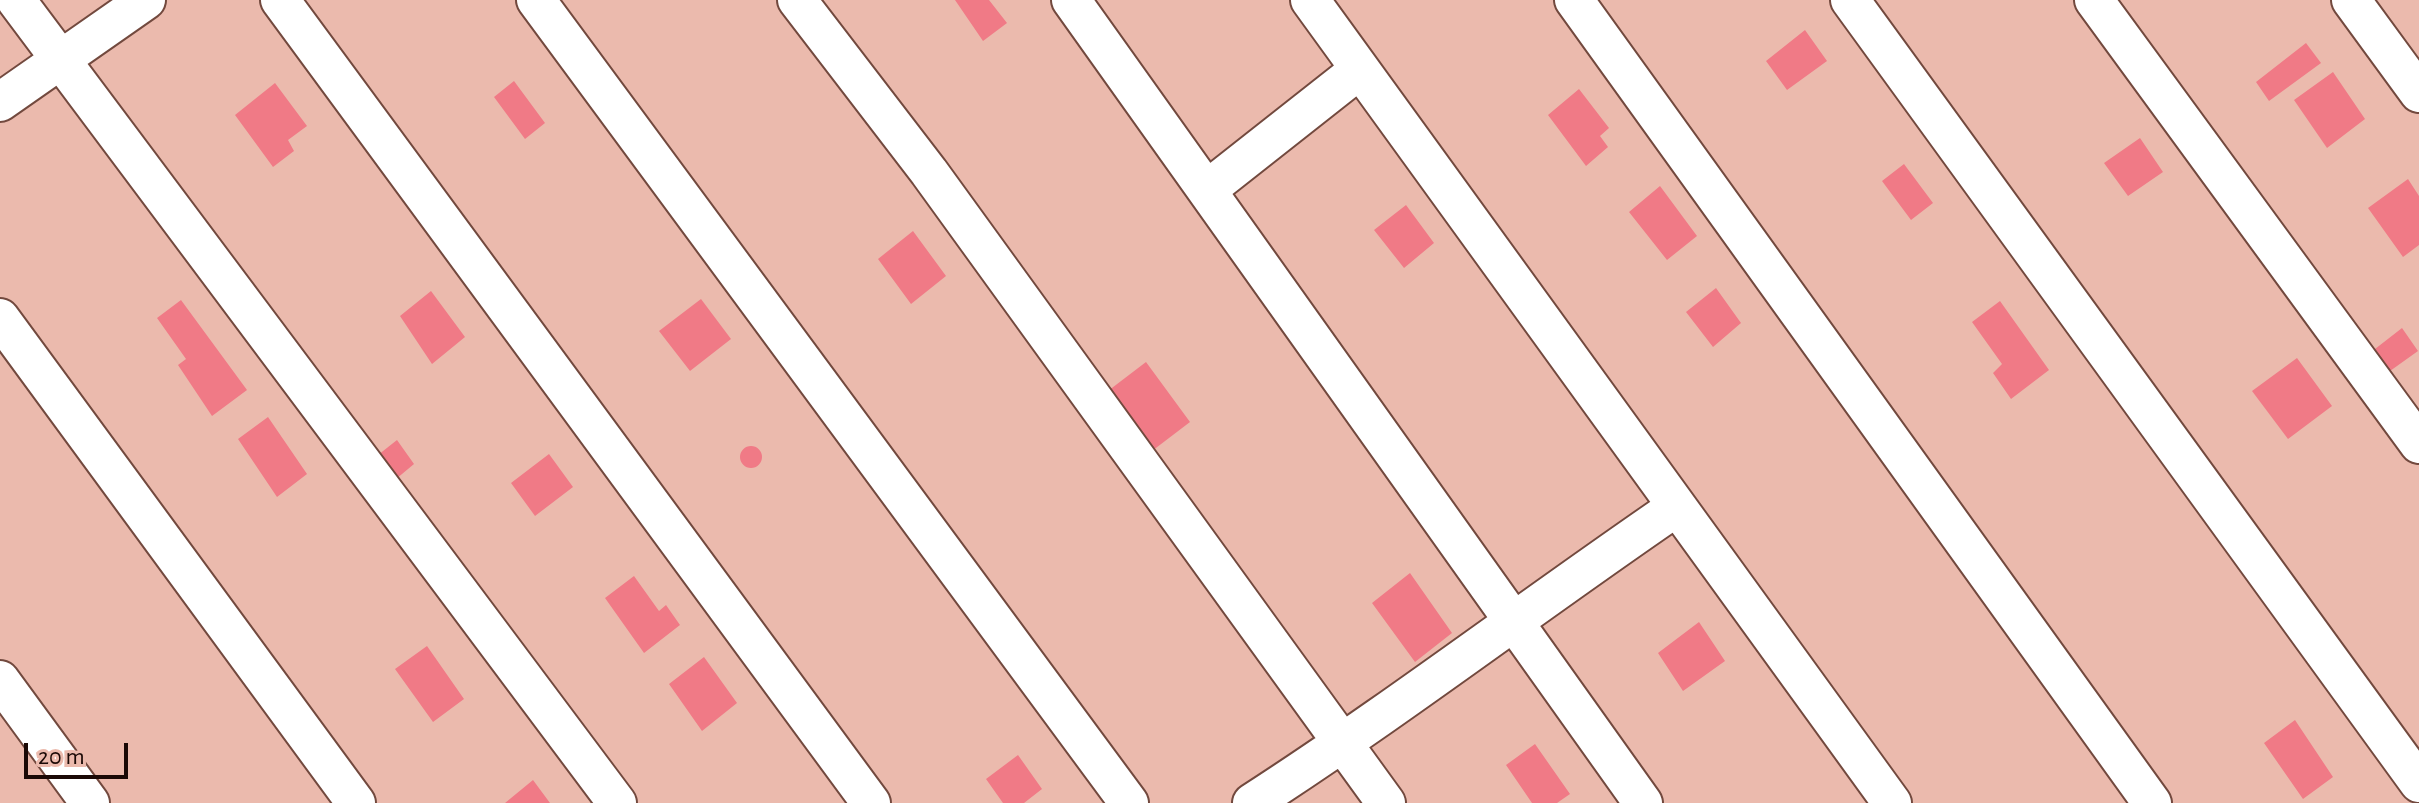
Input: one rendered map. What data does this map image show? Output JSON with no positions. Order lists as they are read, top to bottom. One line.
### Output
{"scale_bar":"20 m"}
